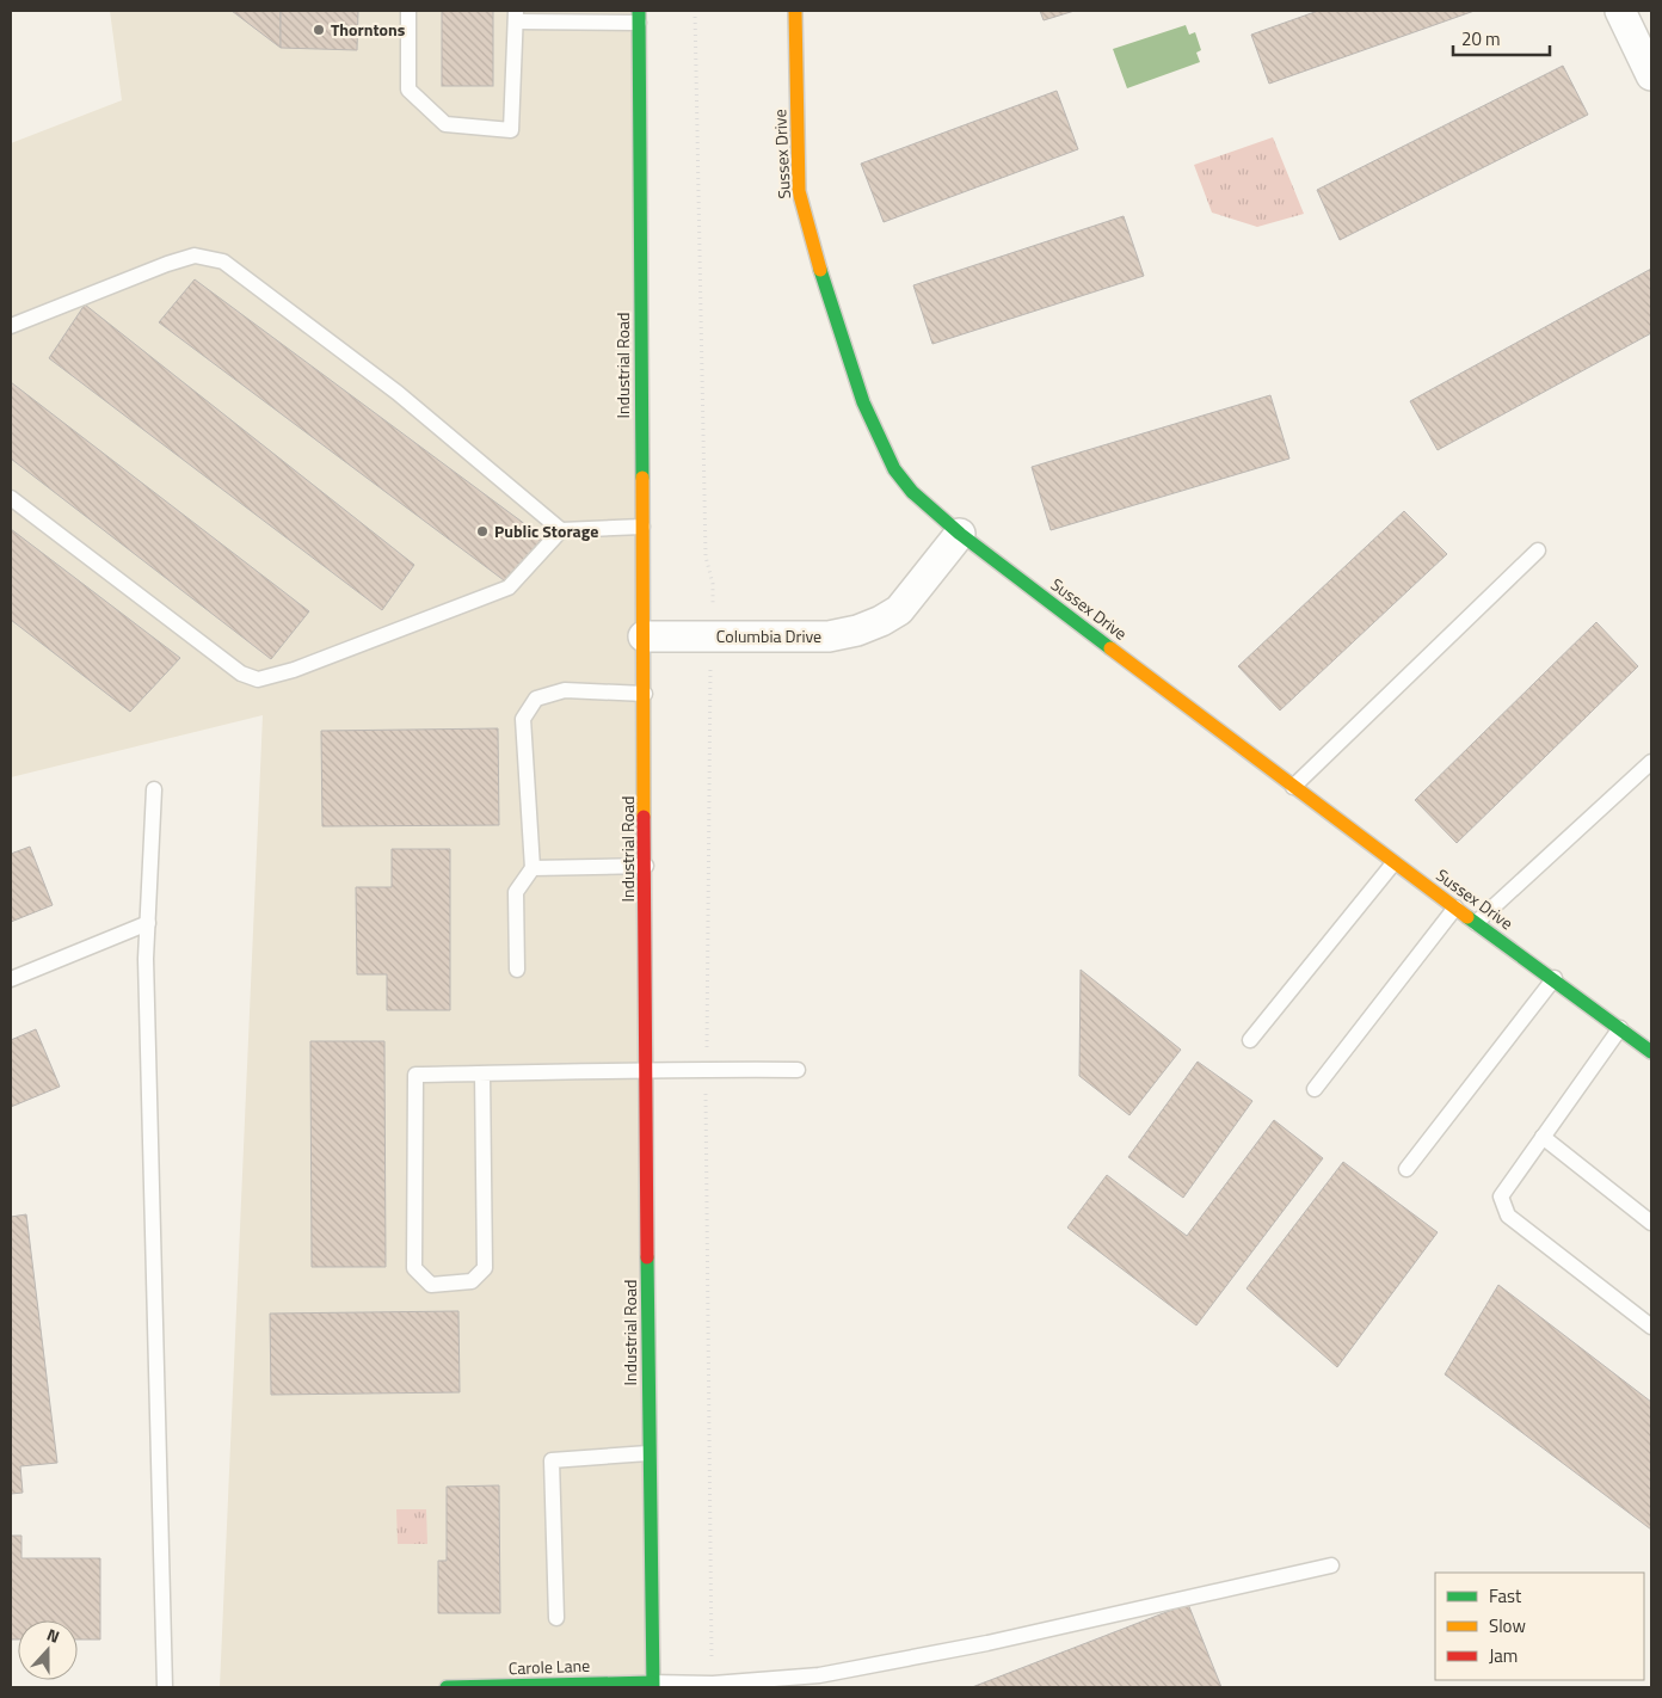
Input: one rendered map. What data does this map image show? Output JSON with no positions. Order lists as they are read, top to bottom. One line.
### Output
{"streets":{"main road":["Sussex Drive","Industrial Road","Carole Lane"],"street":["Columbia Drive"]},"crossings":[["Sussex Drive","Columbia Drive"],["Industrial Road","Columbia Drive"],["Industrial Road","Carole Lane"]],"places":["Thorntons","Public Storage"],"legend":["Fast","Slow","Jam"],"scale_bar":"20 m","north":"top"}
